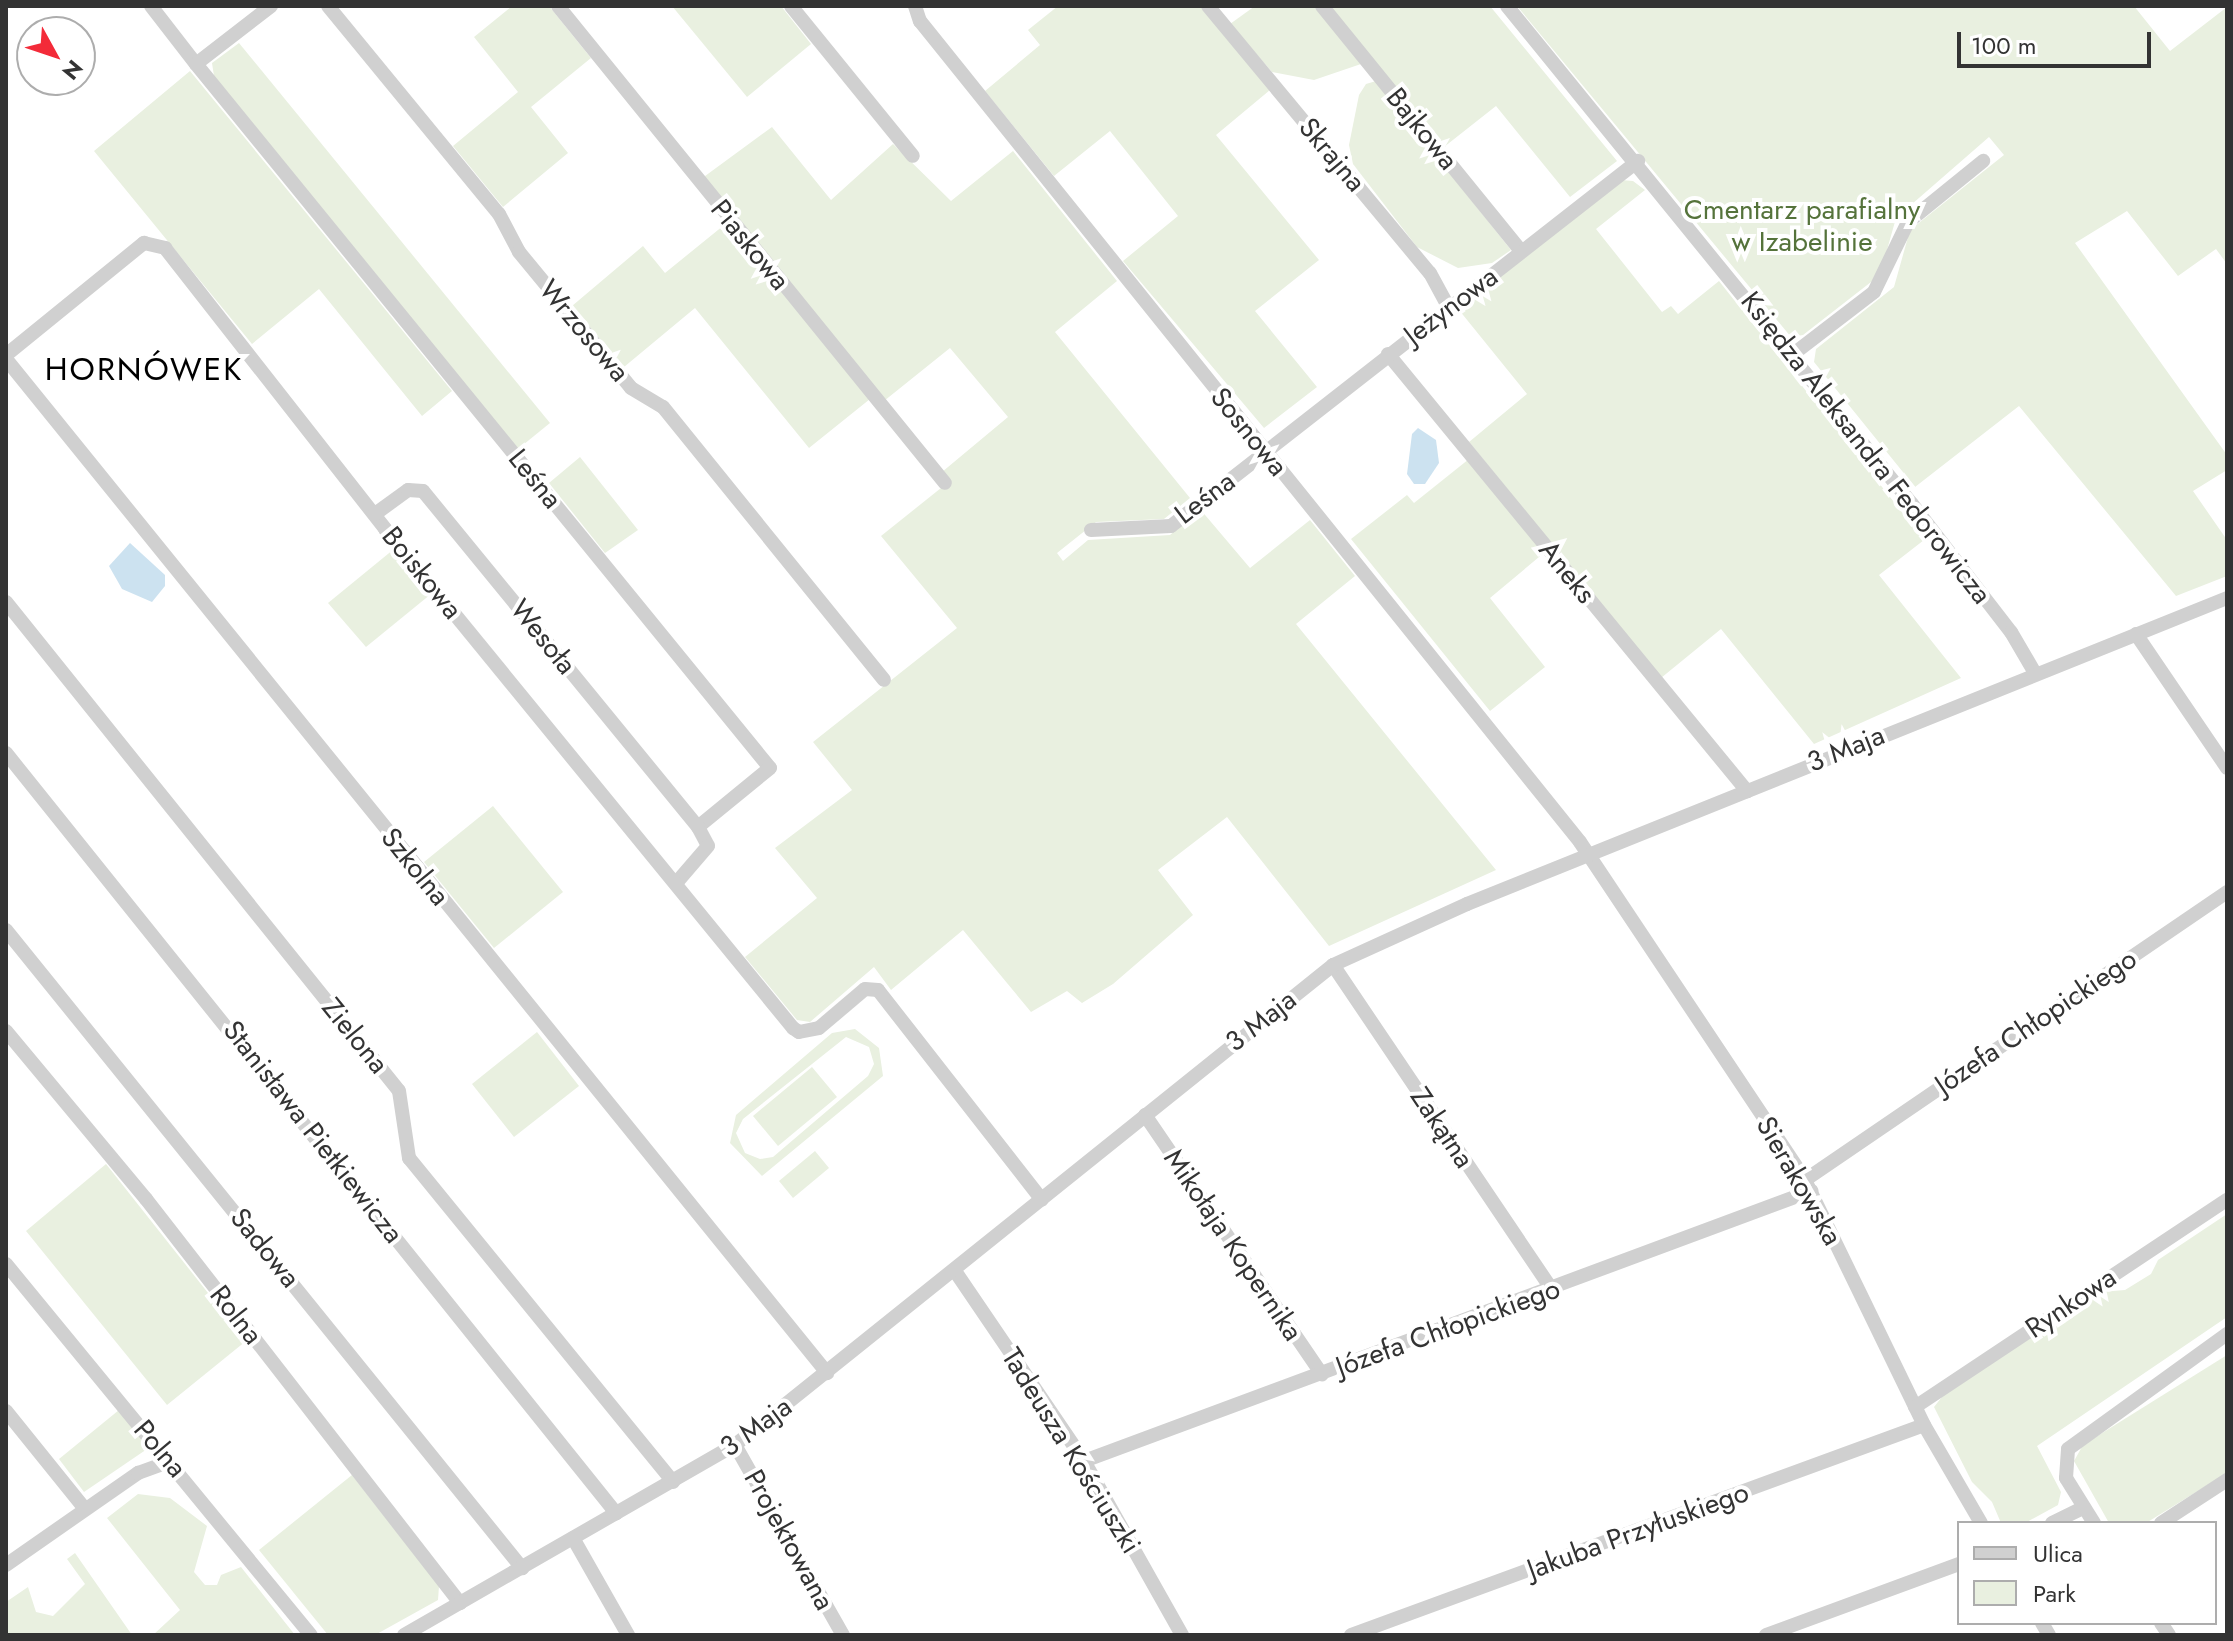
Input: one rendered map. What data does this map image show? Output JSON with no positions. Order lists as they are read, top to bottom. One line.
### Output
{"streets":{"street":["Bajkowa","Skrajna","Piaskowa","Jeżynowa","Wrzosowa","Sosnowa","Księdza Aleksandra Fedorowicza","Leśna","Aneks","Boiskowa","Wesoła","3 Maja","Szkolna","Józefa Chłopickiego","Zielona","Zakątna","Stanisława Pietkiewicza","Sierakowska","Mikołaja Kopernika","Sadowa","Rynkowa","Rolna","Polna","Tadeusza Kościuszki","Jakuba Przyłuskiego","Projektowana"]},"crossings":[["Bajkowa","Jeżynowa"],["Skrajna","Jeżynowa"],["Jeżynowa","Sosnowa"],["Jeżynowa","Księdza Aleksandra Fedorowicza"],["Jeżynowa","Leśna"],["Jeżynowa","Aneks"],["Sosnowa","Leśna"],["Sosnowa","3 Maja"],["Sosnowa","Sierakowska"],["Księdza Aleksandra Fedorowicza","3 Maja"],["Leśna","Wesoła"],["Aneks","3 Maja"],["Boiskowa","Wesoła"],["Boiskowa","3 Maja"],["Boiskowa","Szkolna"],["3 Maja","Szkolna"],["3 Maja","Zielona"],["3 Maja","Zakątna"],["3 Maja","Stanisława Pietkiewicza"],["3 Maja","Sierakowska"],["3 Maja","Mikołaja Kopernika"],["3 Maja","Sadowa"],["3 Maja","Rolna"],["3 Maja","Tadeusza Kościuszki"],["3 Maja","Projektowana"],["Józefa Chłopickiego","Zakątna"],["Józefa Chłopickiego","Sierakowska"],["Józefa Chłopickiego","Mikołaja Kopernika"],["Józefa Chłopickiego","Tadeusza Kościuszki"],["Sierakowska","Rynkowa"],["Sierakowska","Jakuba Przyłuskiego"]],"districts":["HORNÓWEK"],"parks":["Cmentarz parafialny w Izabelinie"],"legend":["Ulica","Park"],"scale_bar":"100 m","north":"bottom right"}
